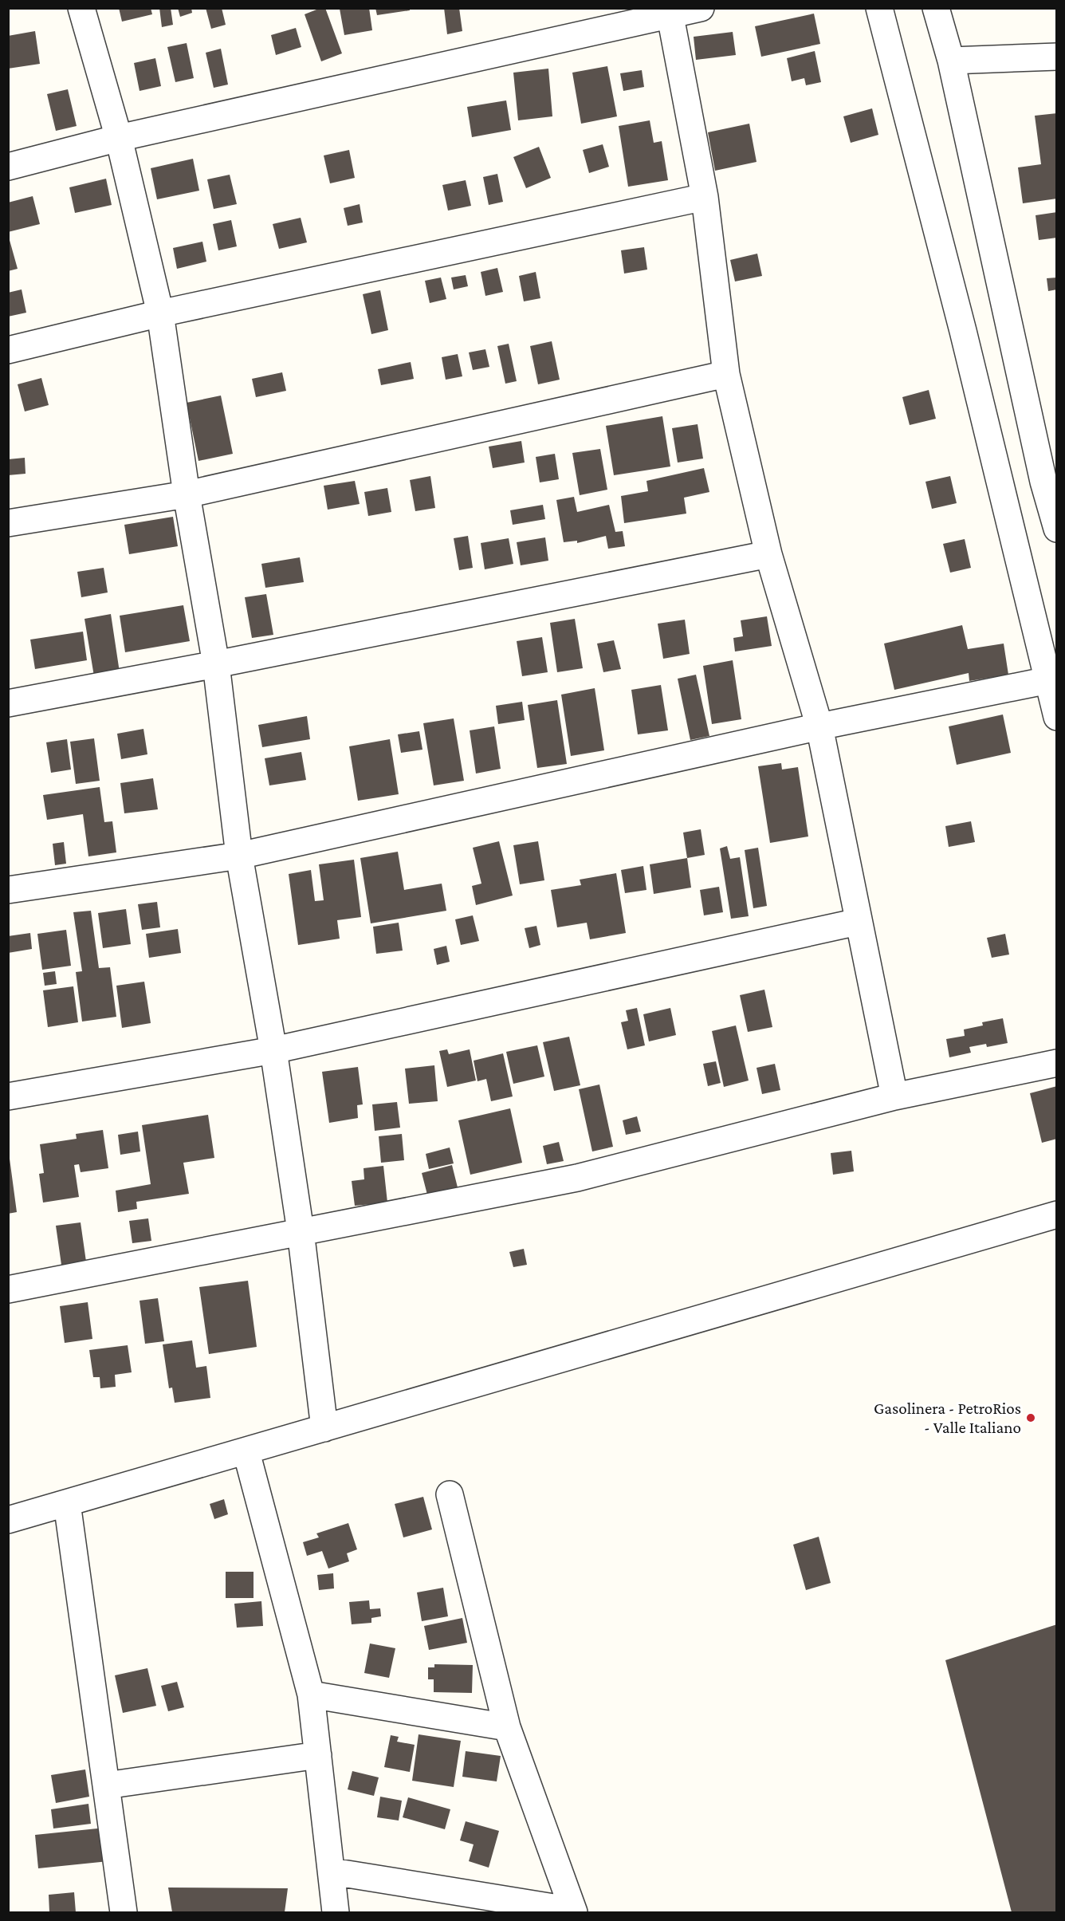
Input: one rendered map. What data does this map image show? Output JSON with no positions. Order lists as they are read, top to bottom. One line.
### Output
{"places":["Gasolinera - PetroRios - Valle Italiano"]}
